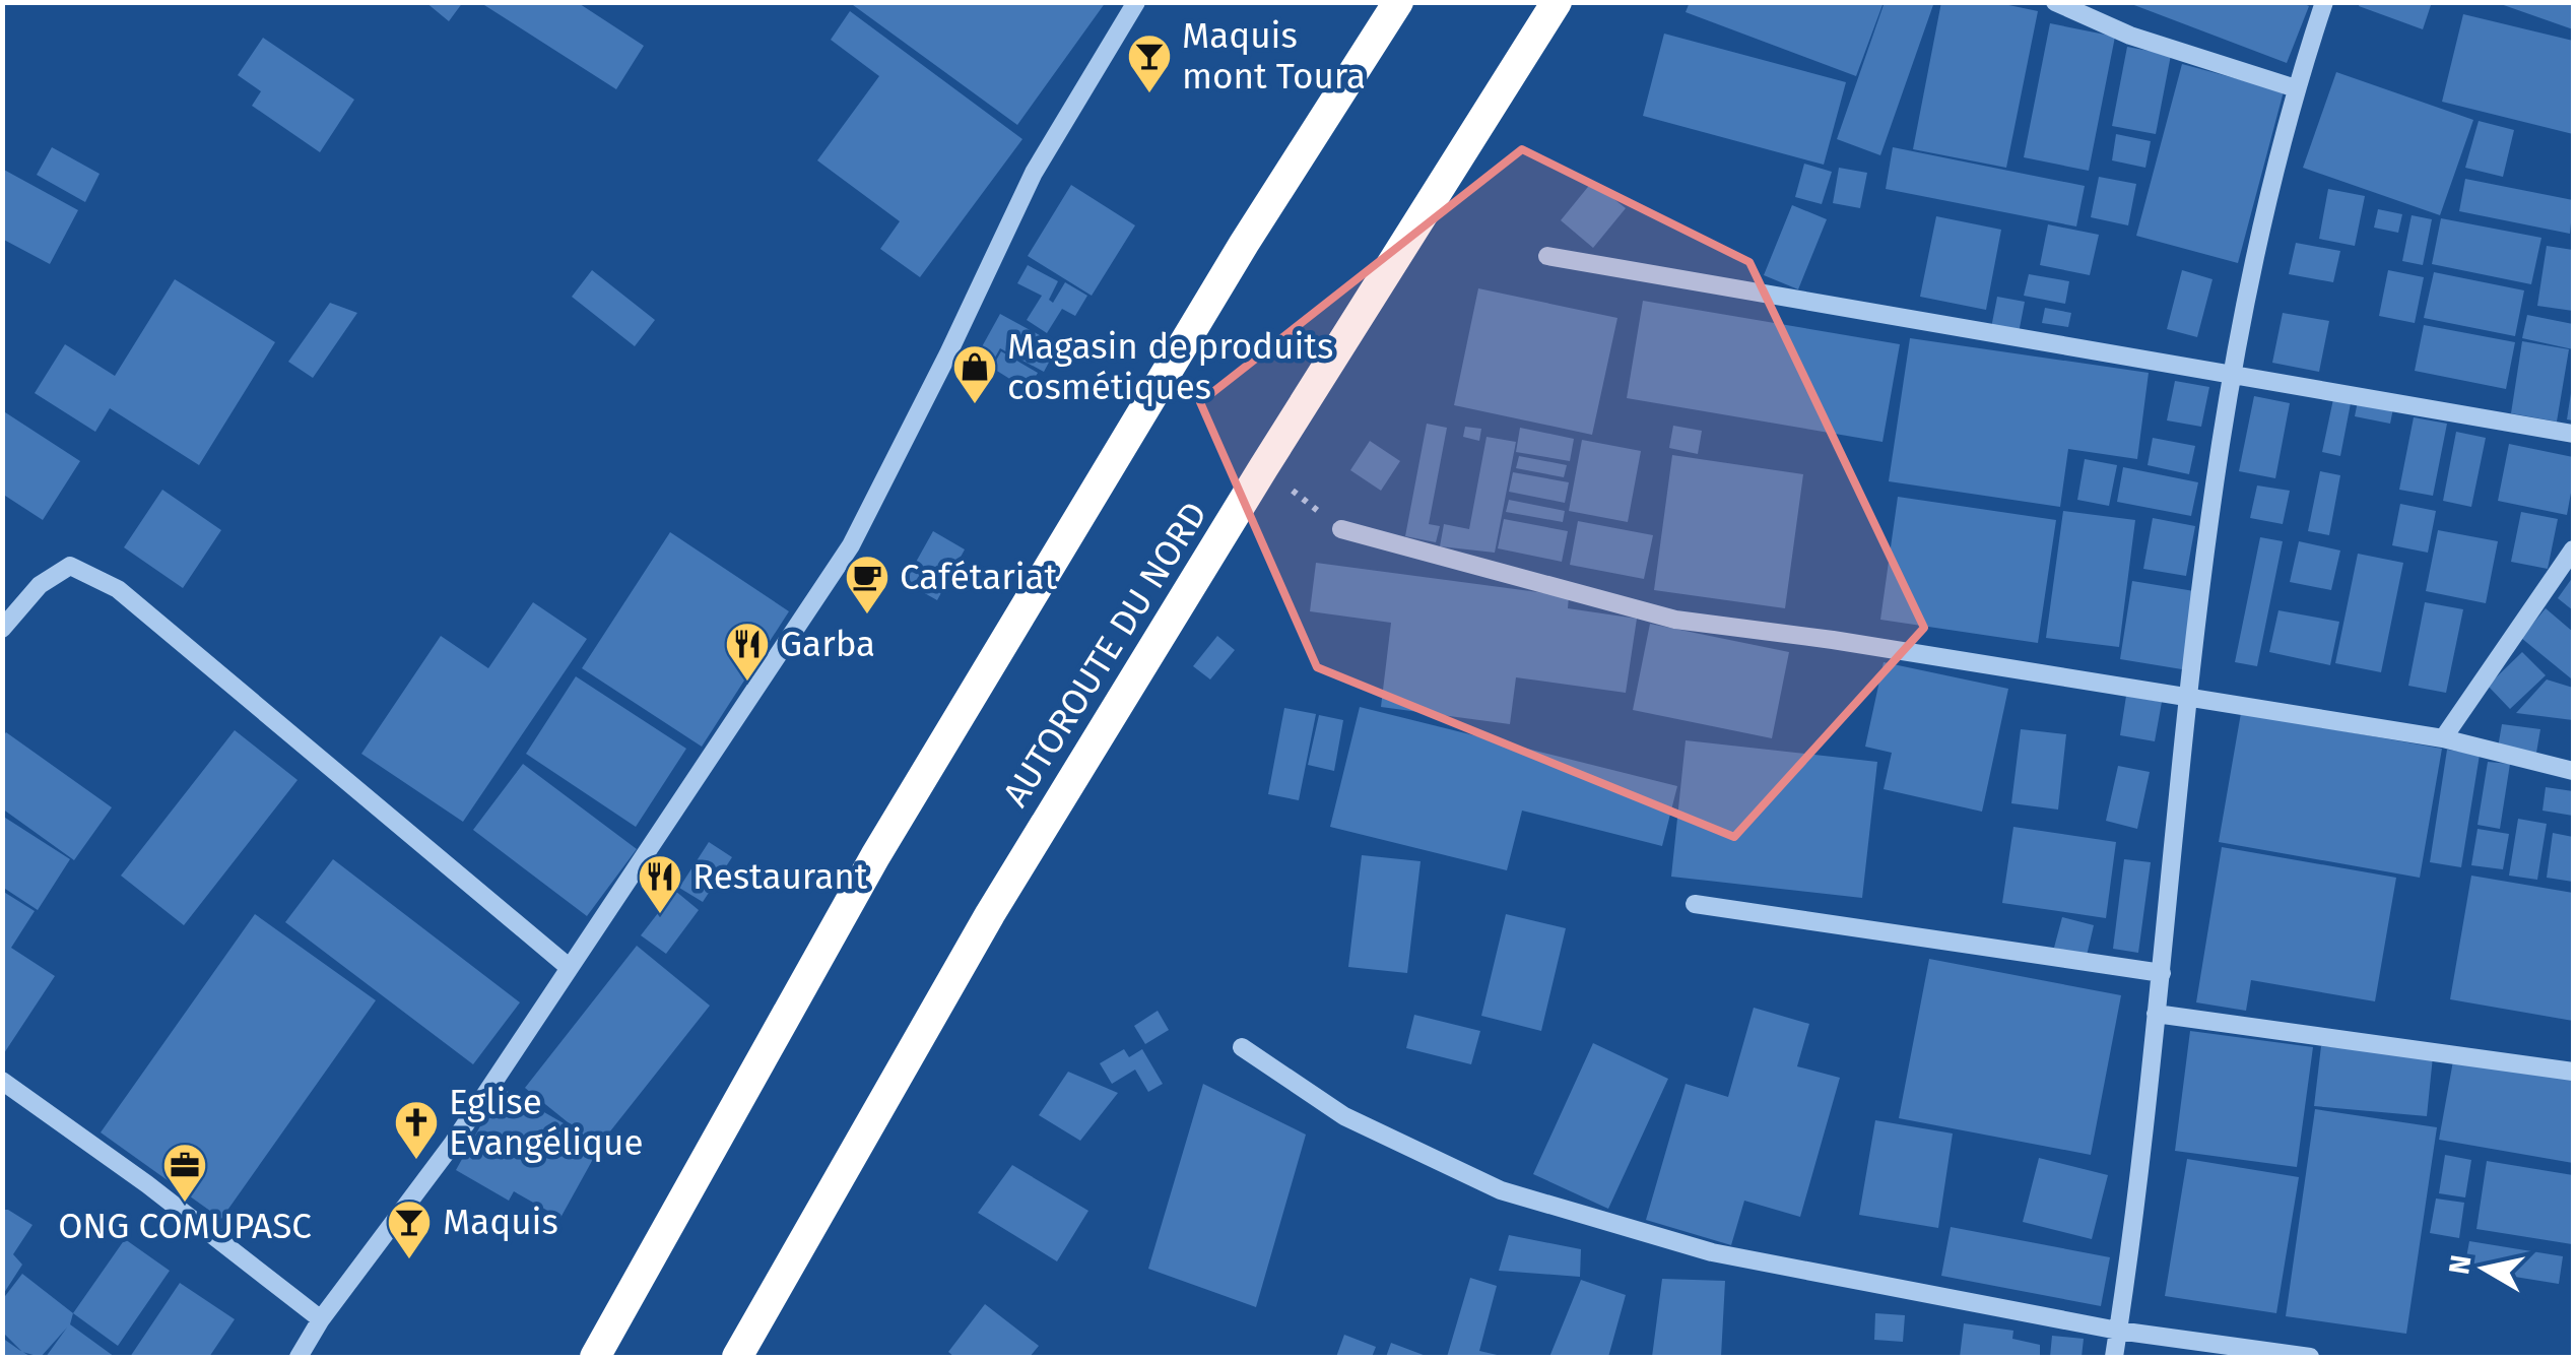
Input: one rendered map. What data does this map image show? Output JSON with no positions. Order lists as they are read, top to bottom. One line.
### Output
{"streets":{"highway":["AUTOROUTE DU NORD"]},"places":{"bar":["Maquis mont Toura","Maquis"],"shop":["Magasin de produits cosmétiques"],"cafe":["Cafétariat"],"restaurant":["Garba","Restaurant"],"church":["Eglise Evangélique"],"office":["ONG COMUPASC"]},"north":"left"}
